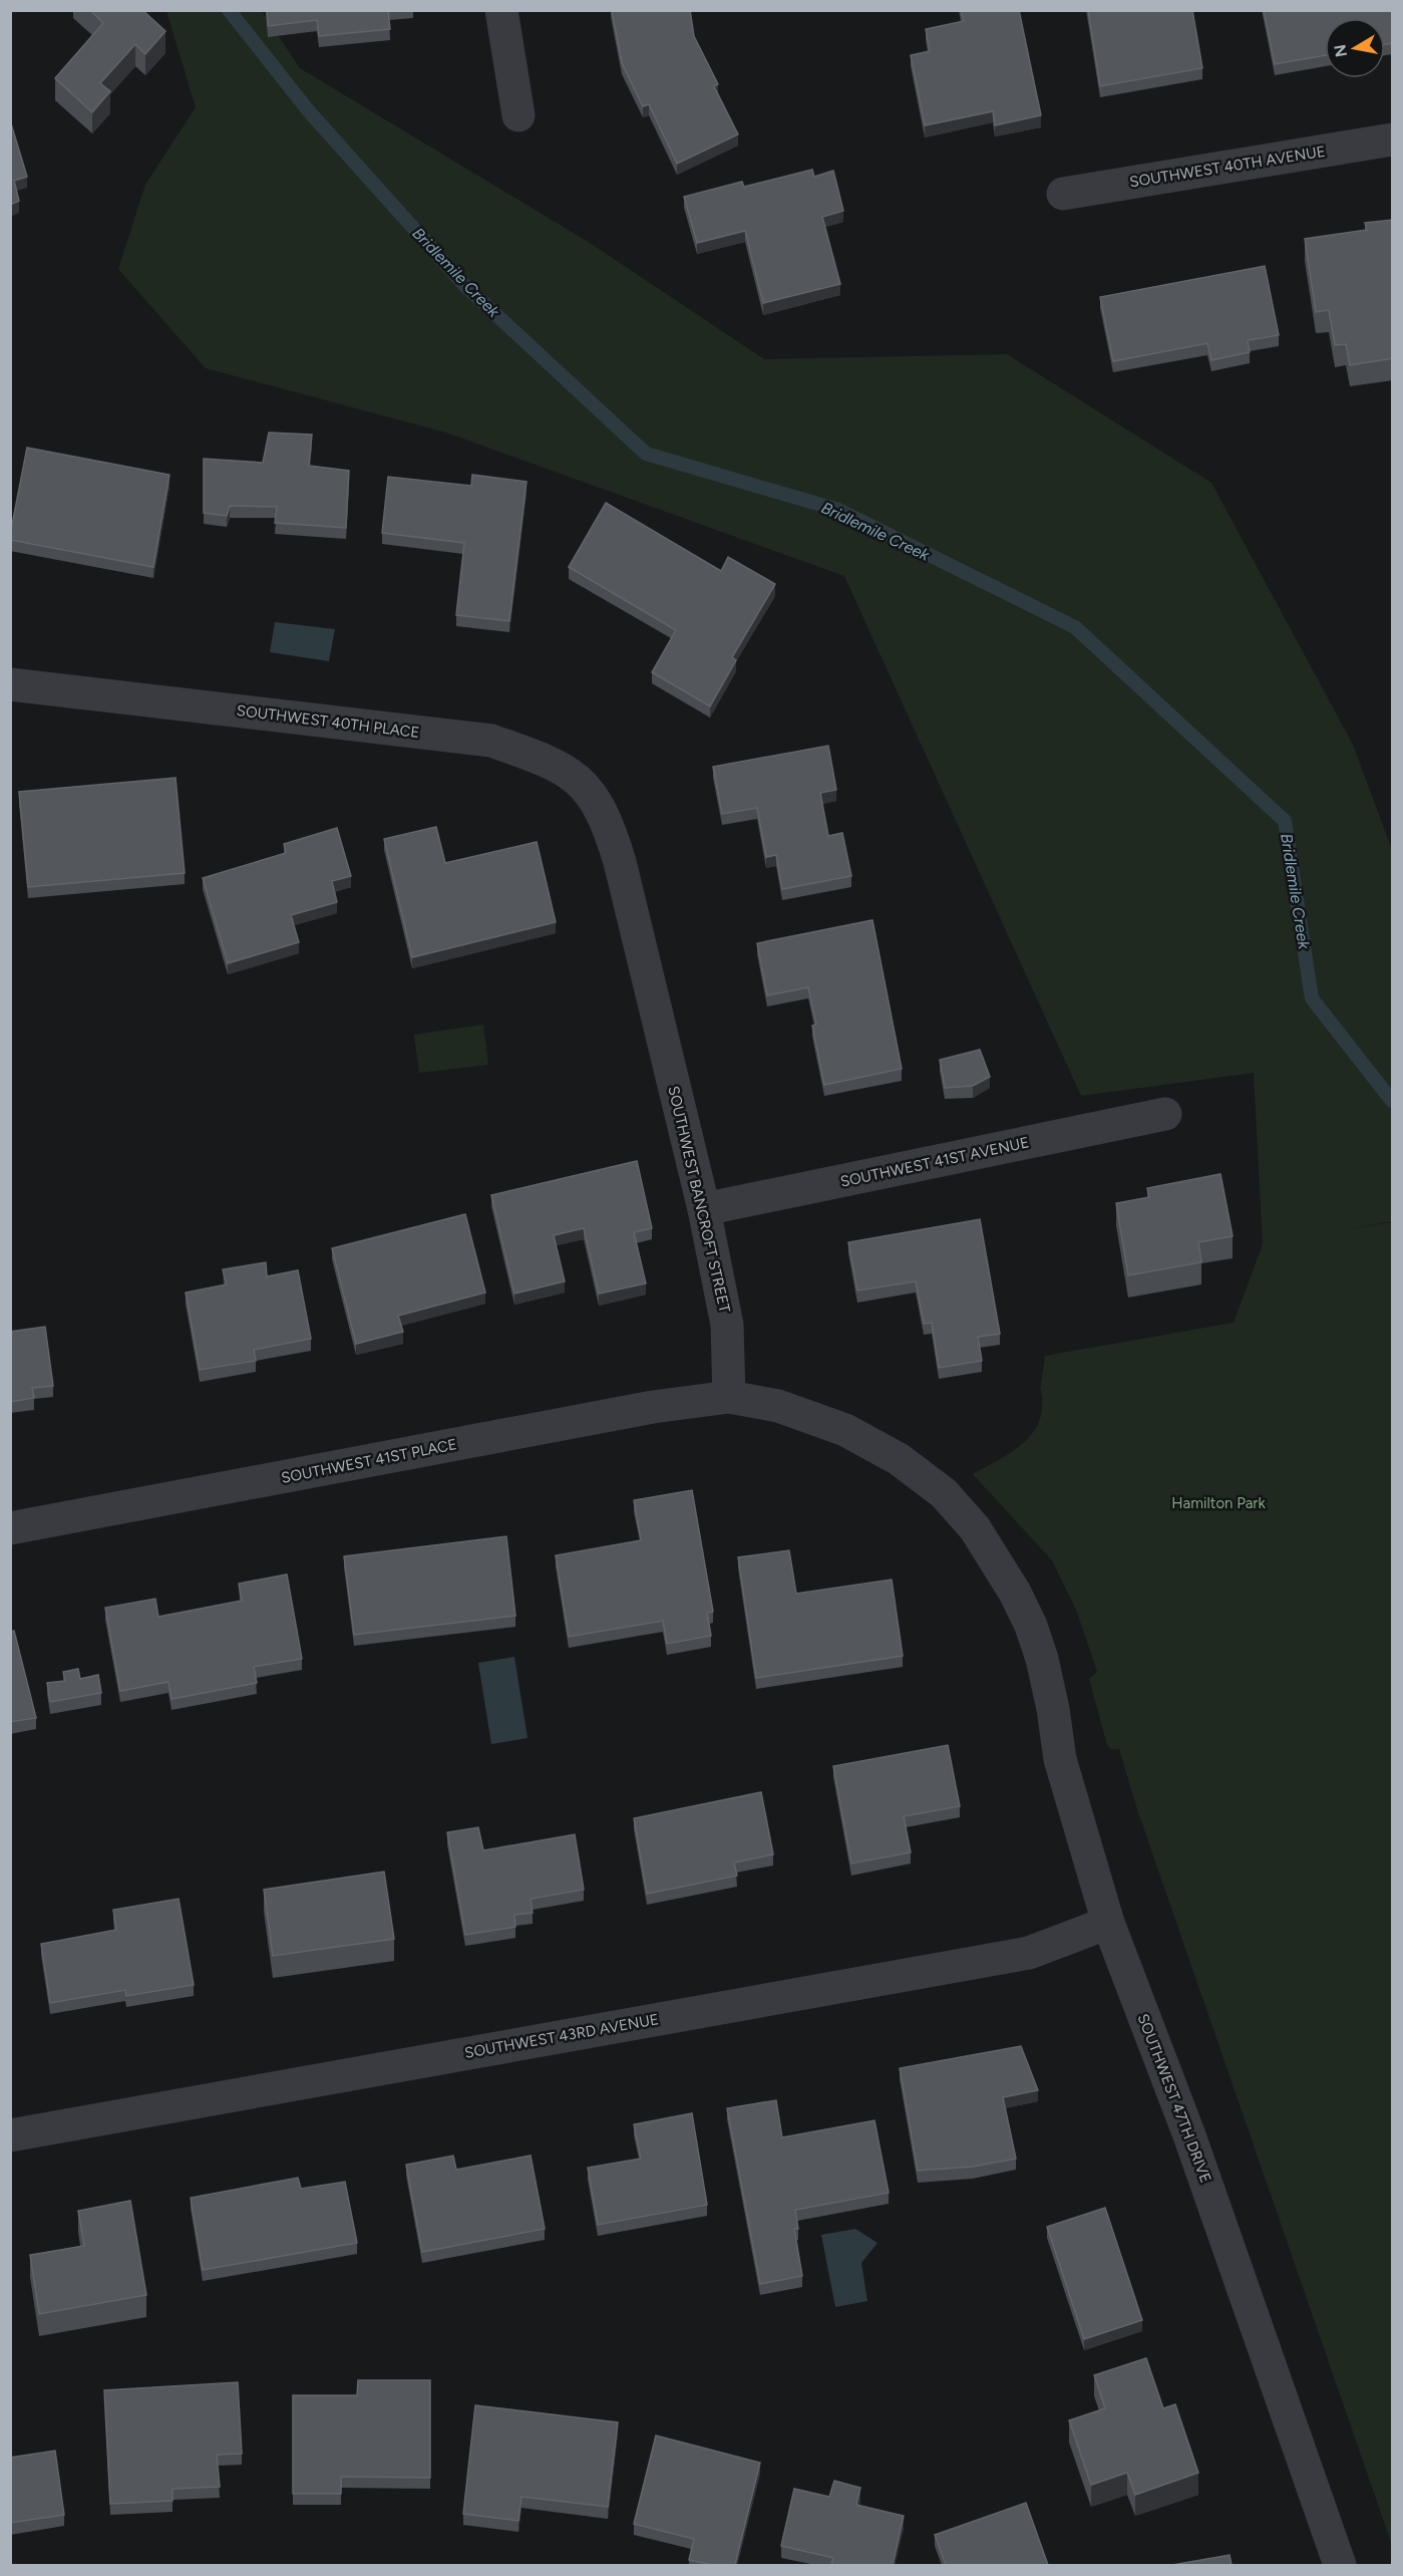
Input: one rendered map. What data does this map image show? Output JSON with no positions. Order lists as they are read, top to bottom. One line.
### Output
{"streets":{"street":["SOUTHWEST 40TH AVENUE","SOUTHWEST 40TH PLACE","SOUTHWEST 41ST AVENUE","SOUTHWEST BANCROFT STREET","SOUTHWEST 41ST PLACE","SOUTHWEST 43RD AVENUE","SOUTHWEST 47TH DRIVE"]},"crossings":[["SOUTHWEST 40TH PLACE","SOUTHWEST BANCROFT STREET"],["SOUTHWEST 41ST AVENUE","SOUTHWEST BANCROFT STREET"],["SOUTHWEST BANCROFT STREET","SOUTHWEST 41ST PLACE"],["SOUTHWEST BANCROFT STREET","SOUTHWEST 47TH DRIVE"],["SOUTHWEST 41ST PLACE","SOUTHWEST 47TH DRIVE"],["SOUTHWEST 43RD AVENUE","SOUTHWEST 47TH DRIVE"]],"water":["Bridlemile Creek"],"parks":["Hamilton Park"],"north":"left"}
